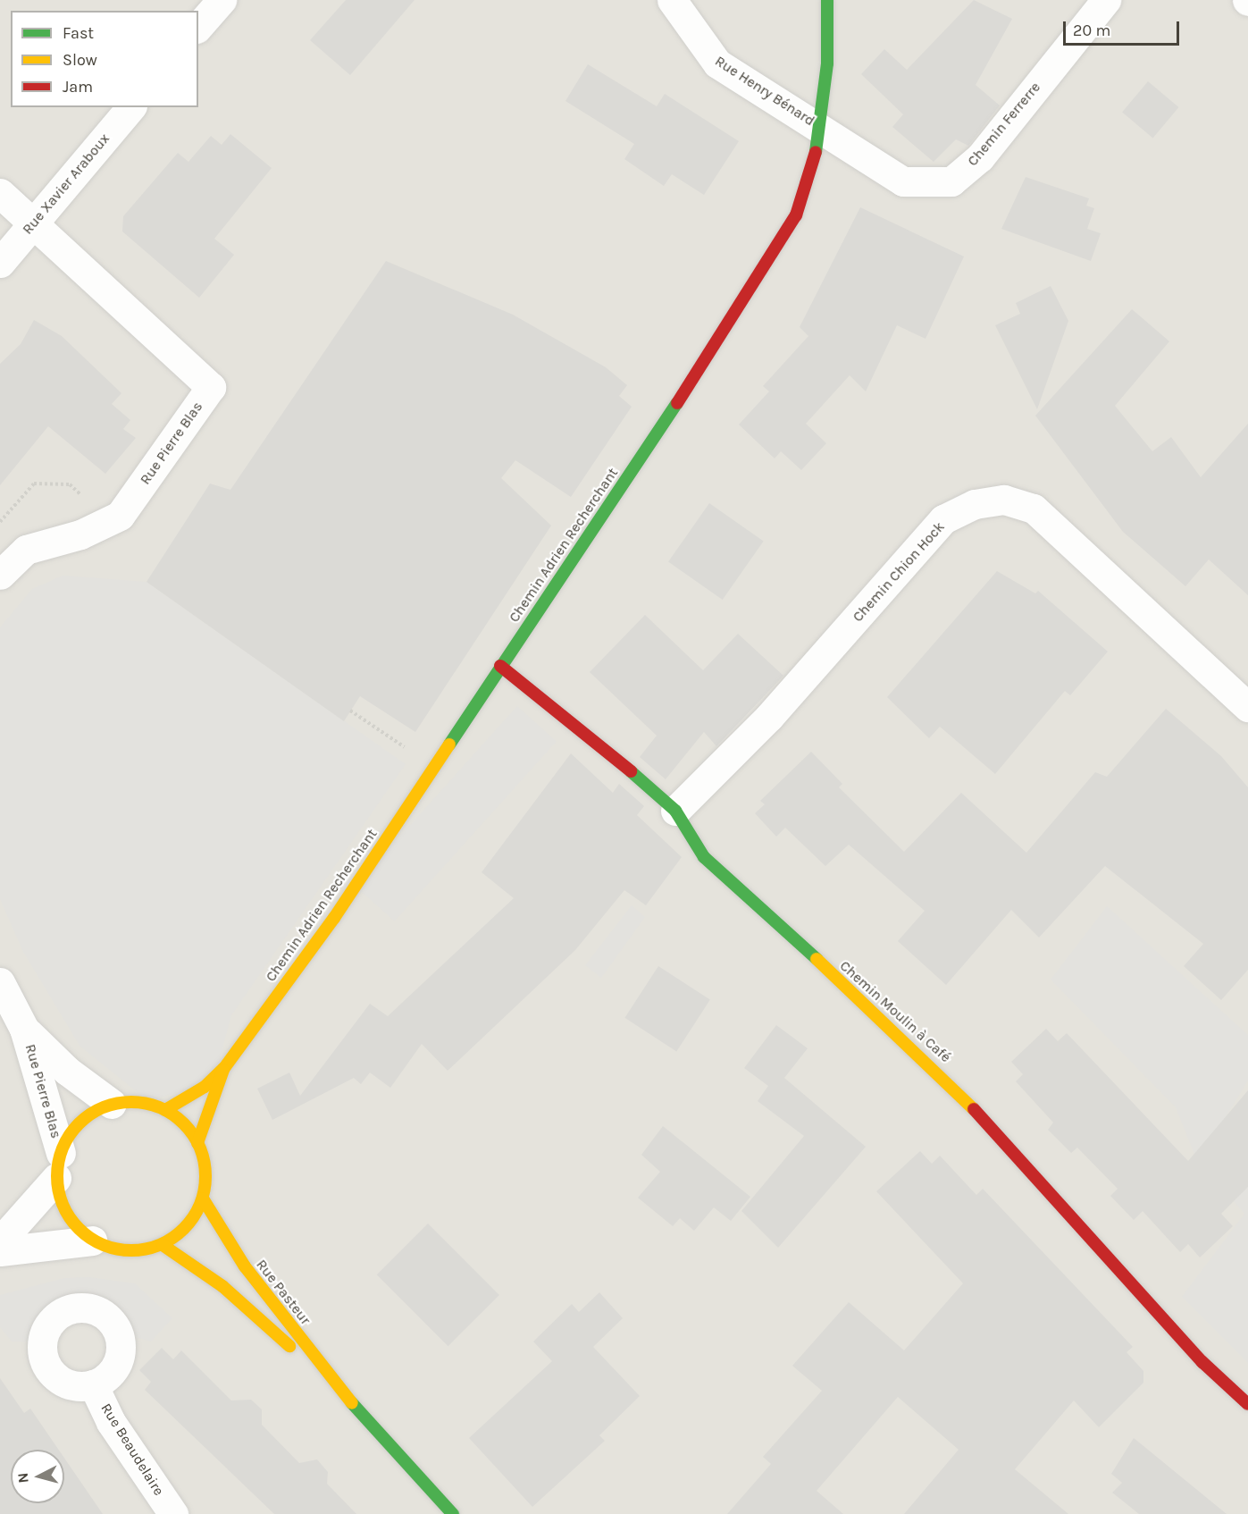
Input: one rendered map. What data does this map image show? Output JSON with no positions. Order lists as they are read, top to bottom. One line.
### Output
{"streets":{"main road":["Chemin Adrien Recherchant","Chemin Moulin à Café","Rue Pasteur"],"street":["Rue Henry Bénard","Chemin Ferrerre","Rue Xavier Araboux","Rue Pierre Blas","Chemin Chion Hock","Rue Beaudelaire"]},"crossings":[["Rue Henry Bénard","Chemin Ferrerre"],["Rue Henry Bénard","Chemin Adrien Recherchant"],["Chemin Ferrerre","Chemin Adrien Recherchant"],["Rue Xavier Araboux","Rue Pierre Blas"],["Rue Pierre Blas","Chemin Adrien Recherchant"],["Rue Pierre Blas","Rue Pasteur"],["Chemin Adrien Recherchant","Chemin Moulin à Café"],["Chemin Adrien Recherchant","Rue Pasteur"],["Chemin Chion Hock","Chemin Moulin à Café"]],"legend":["Fast","Slow","Jam"],"scale_bar":"20 m","north":"left"}
